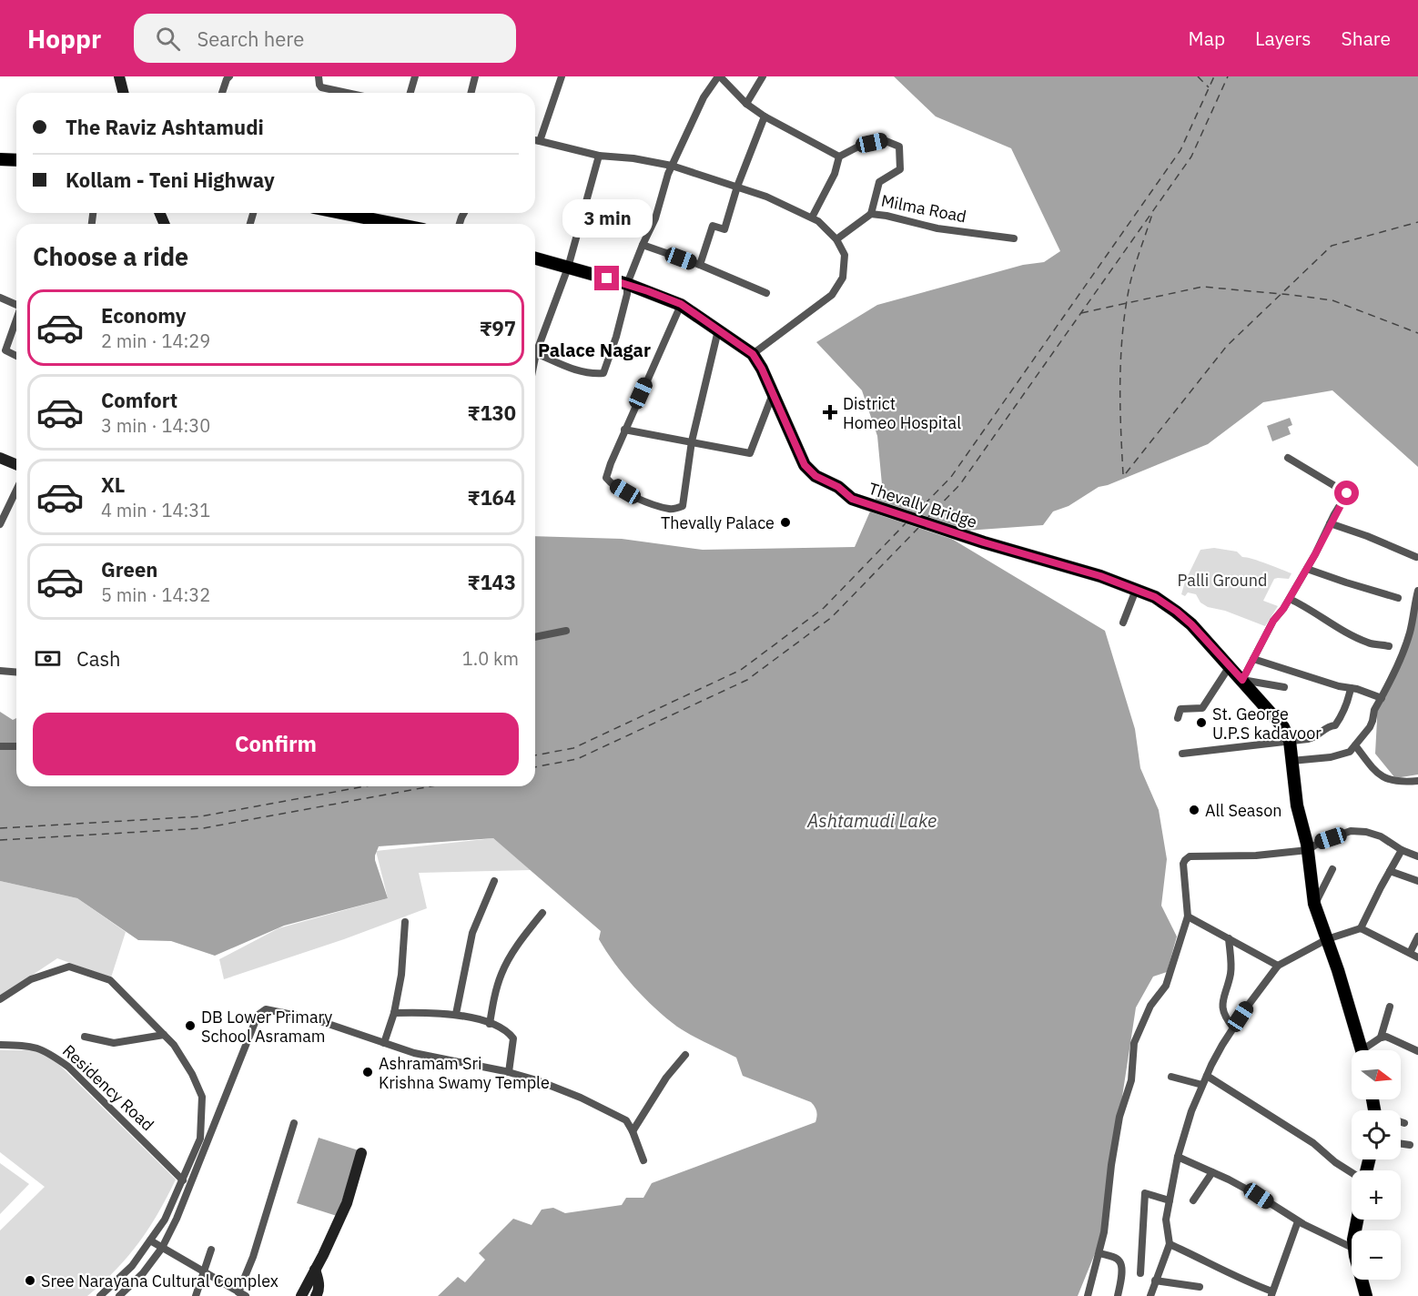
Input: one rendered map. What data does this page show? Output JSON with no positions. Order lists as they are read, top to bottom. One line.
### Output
{"streets":{"main road":["Thevally Bridge"],"street":["Milma Road","Residency Road"]},"districts":["Palace Nagar"],"water":["Ashtamudi Lake"],"parks":["Palli Ground"],"places":{"health":["District Homeo Hospital"],"other":["Thevally Palace","St. George U.P.S kadavoor","All Season","DB Lower Primary School Asramam","Ashramam Sri Krishna Swamy Temple","Sree Narayana Cultural Complex"]},"north":"right","page":{"header":"Hoppr","search":"Search here","nav":["Map","Layers","Share"],"banner":["The Raviz Ashtamudi","Kollam - Teni Highway"],"bubble":"3 min","heading":"Choose a ride","list":[{"name":"Economy","note":"2 min · 14:29","value":"₹97"},{"name":"Comfort","note":"3 min · 14:30","value":"₹130"},{"name":"XL","note":"4 min · 14:31","value":"₹164"},{"name":"Green","note":"5 min · 14:32","value":"₹143"}],"pay":["Cash","1.0 km"],"buttons":"Confirm","map_buttons":["+","−"]}}
